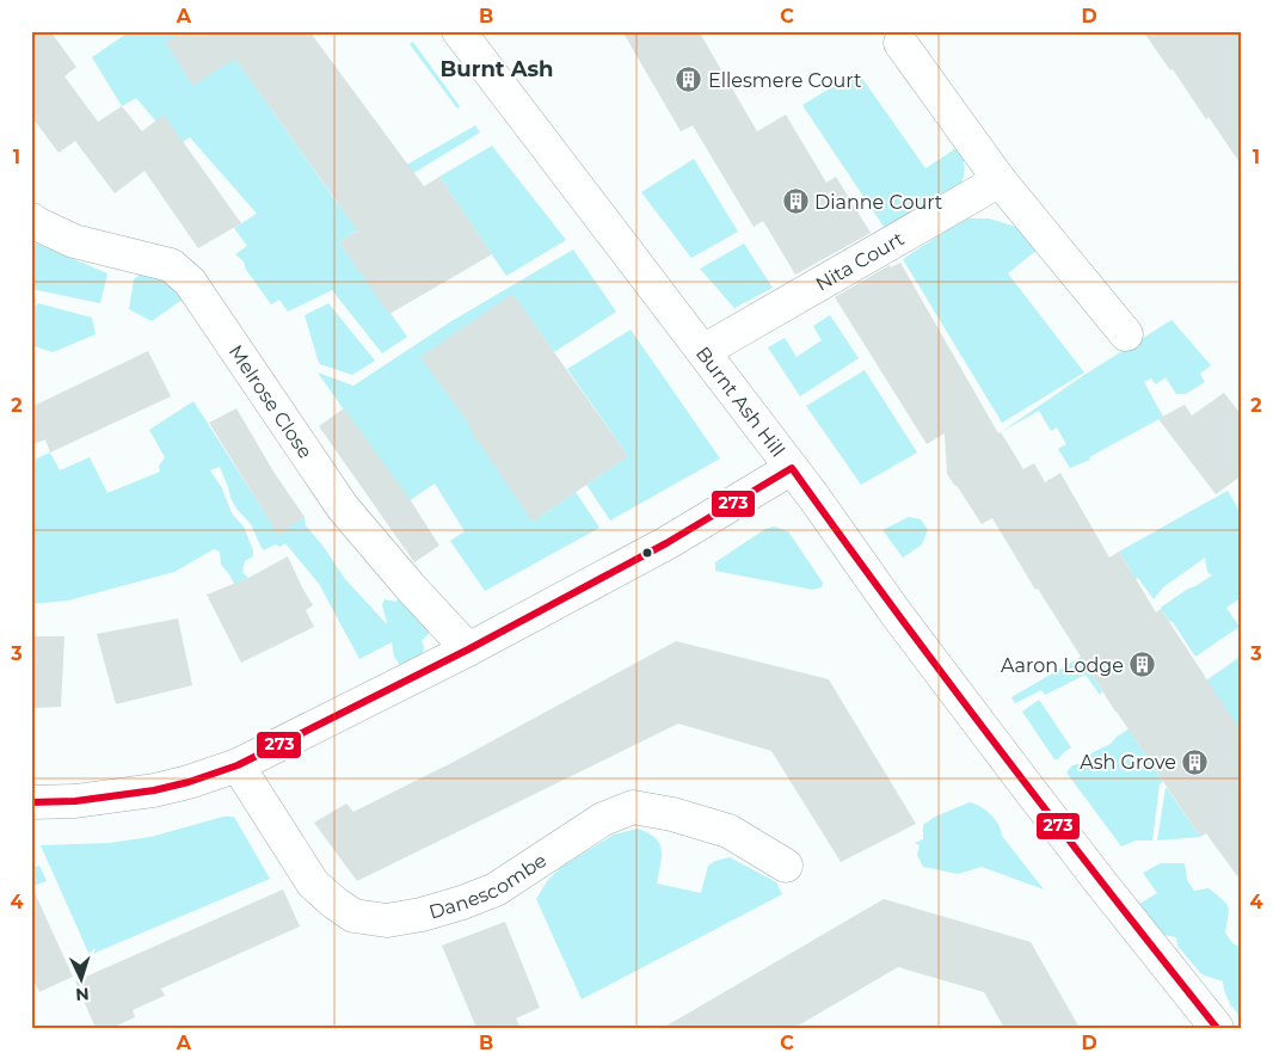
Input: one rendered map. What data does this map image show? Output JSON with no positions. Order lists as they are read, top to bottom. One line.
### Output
{"streets":{"street":["Nita Court","Melrose Close","Burnt Ash Hill","Danescombe"]},"crossings":[["Nita Court","Burnt Ash Hill"]],"districts":["Burnt Ash"],"places":{"building":["Ellesmere Court","Dianne Court","Aaron Lodge","Ash Grove"]},"lines":["transit line 273"],"north":"bottom","grid":{"columns":["A","B","C","D"],"rows":["1","2","3","4"]}}
